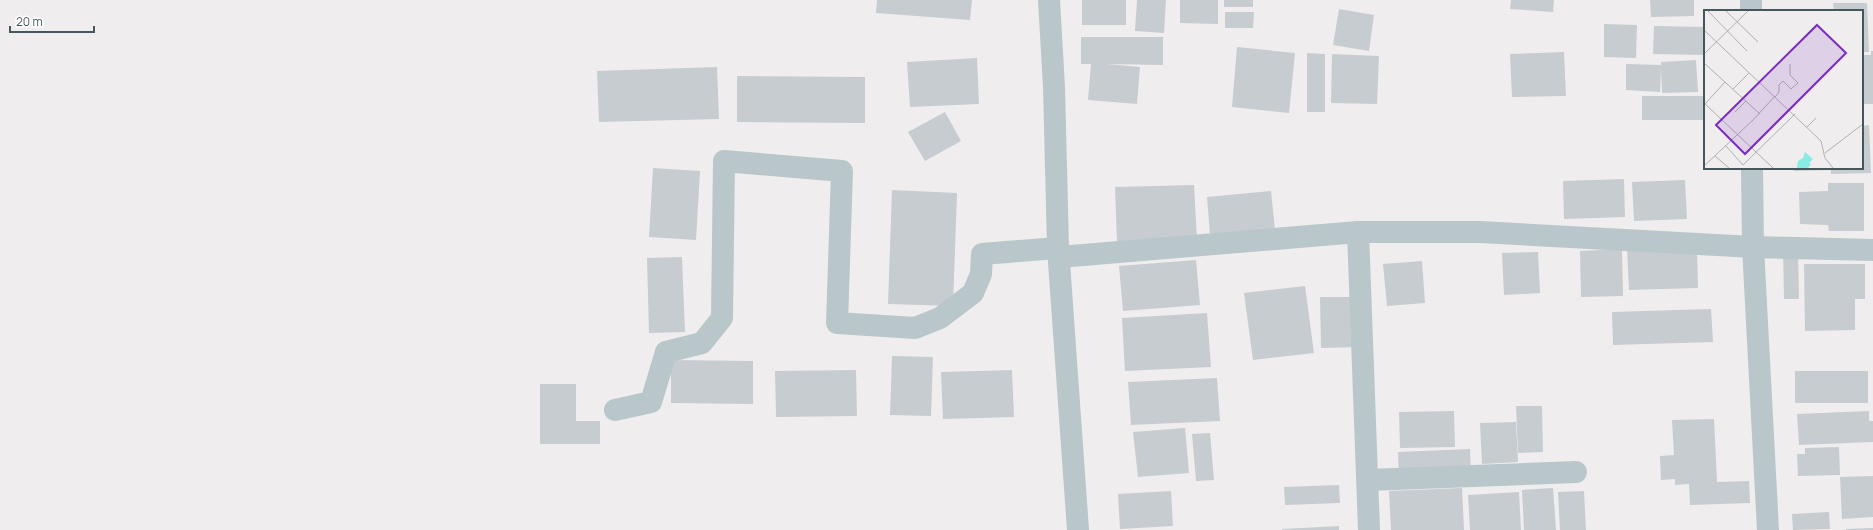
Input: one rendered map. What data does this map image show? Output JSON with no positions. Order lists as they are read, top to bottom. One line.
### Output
{"scale_bar":"20 m"}
